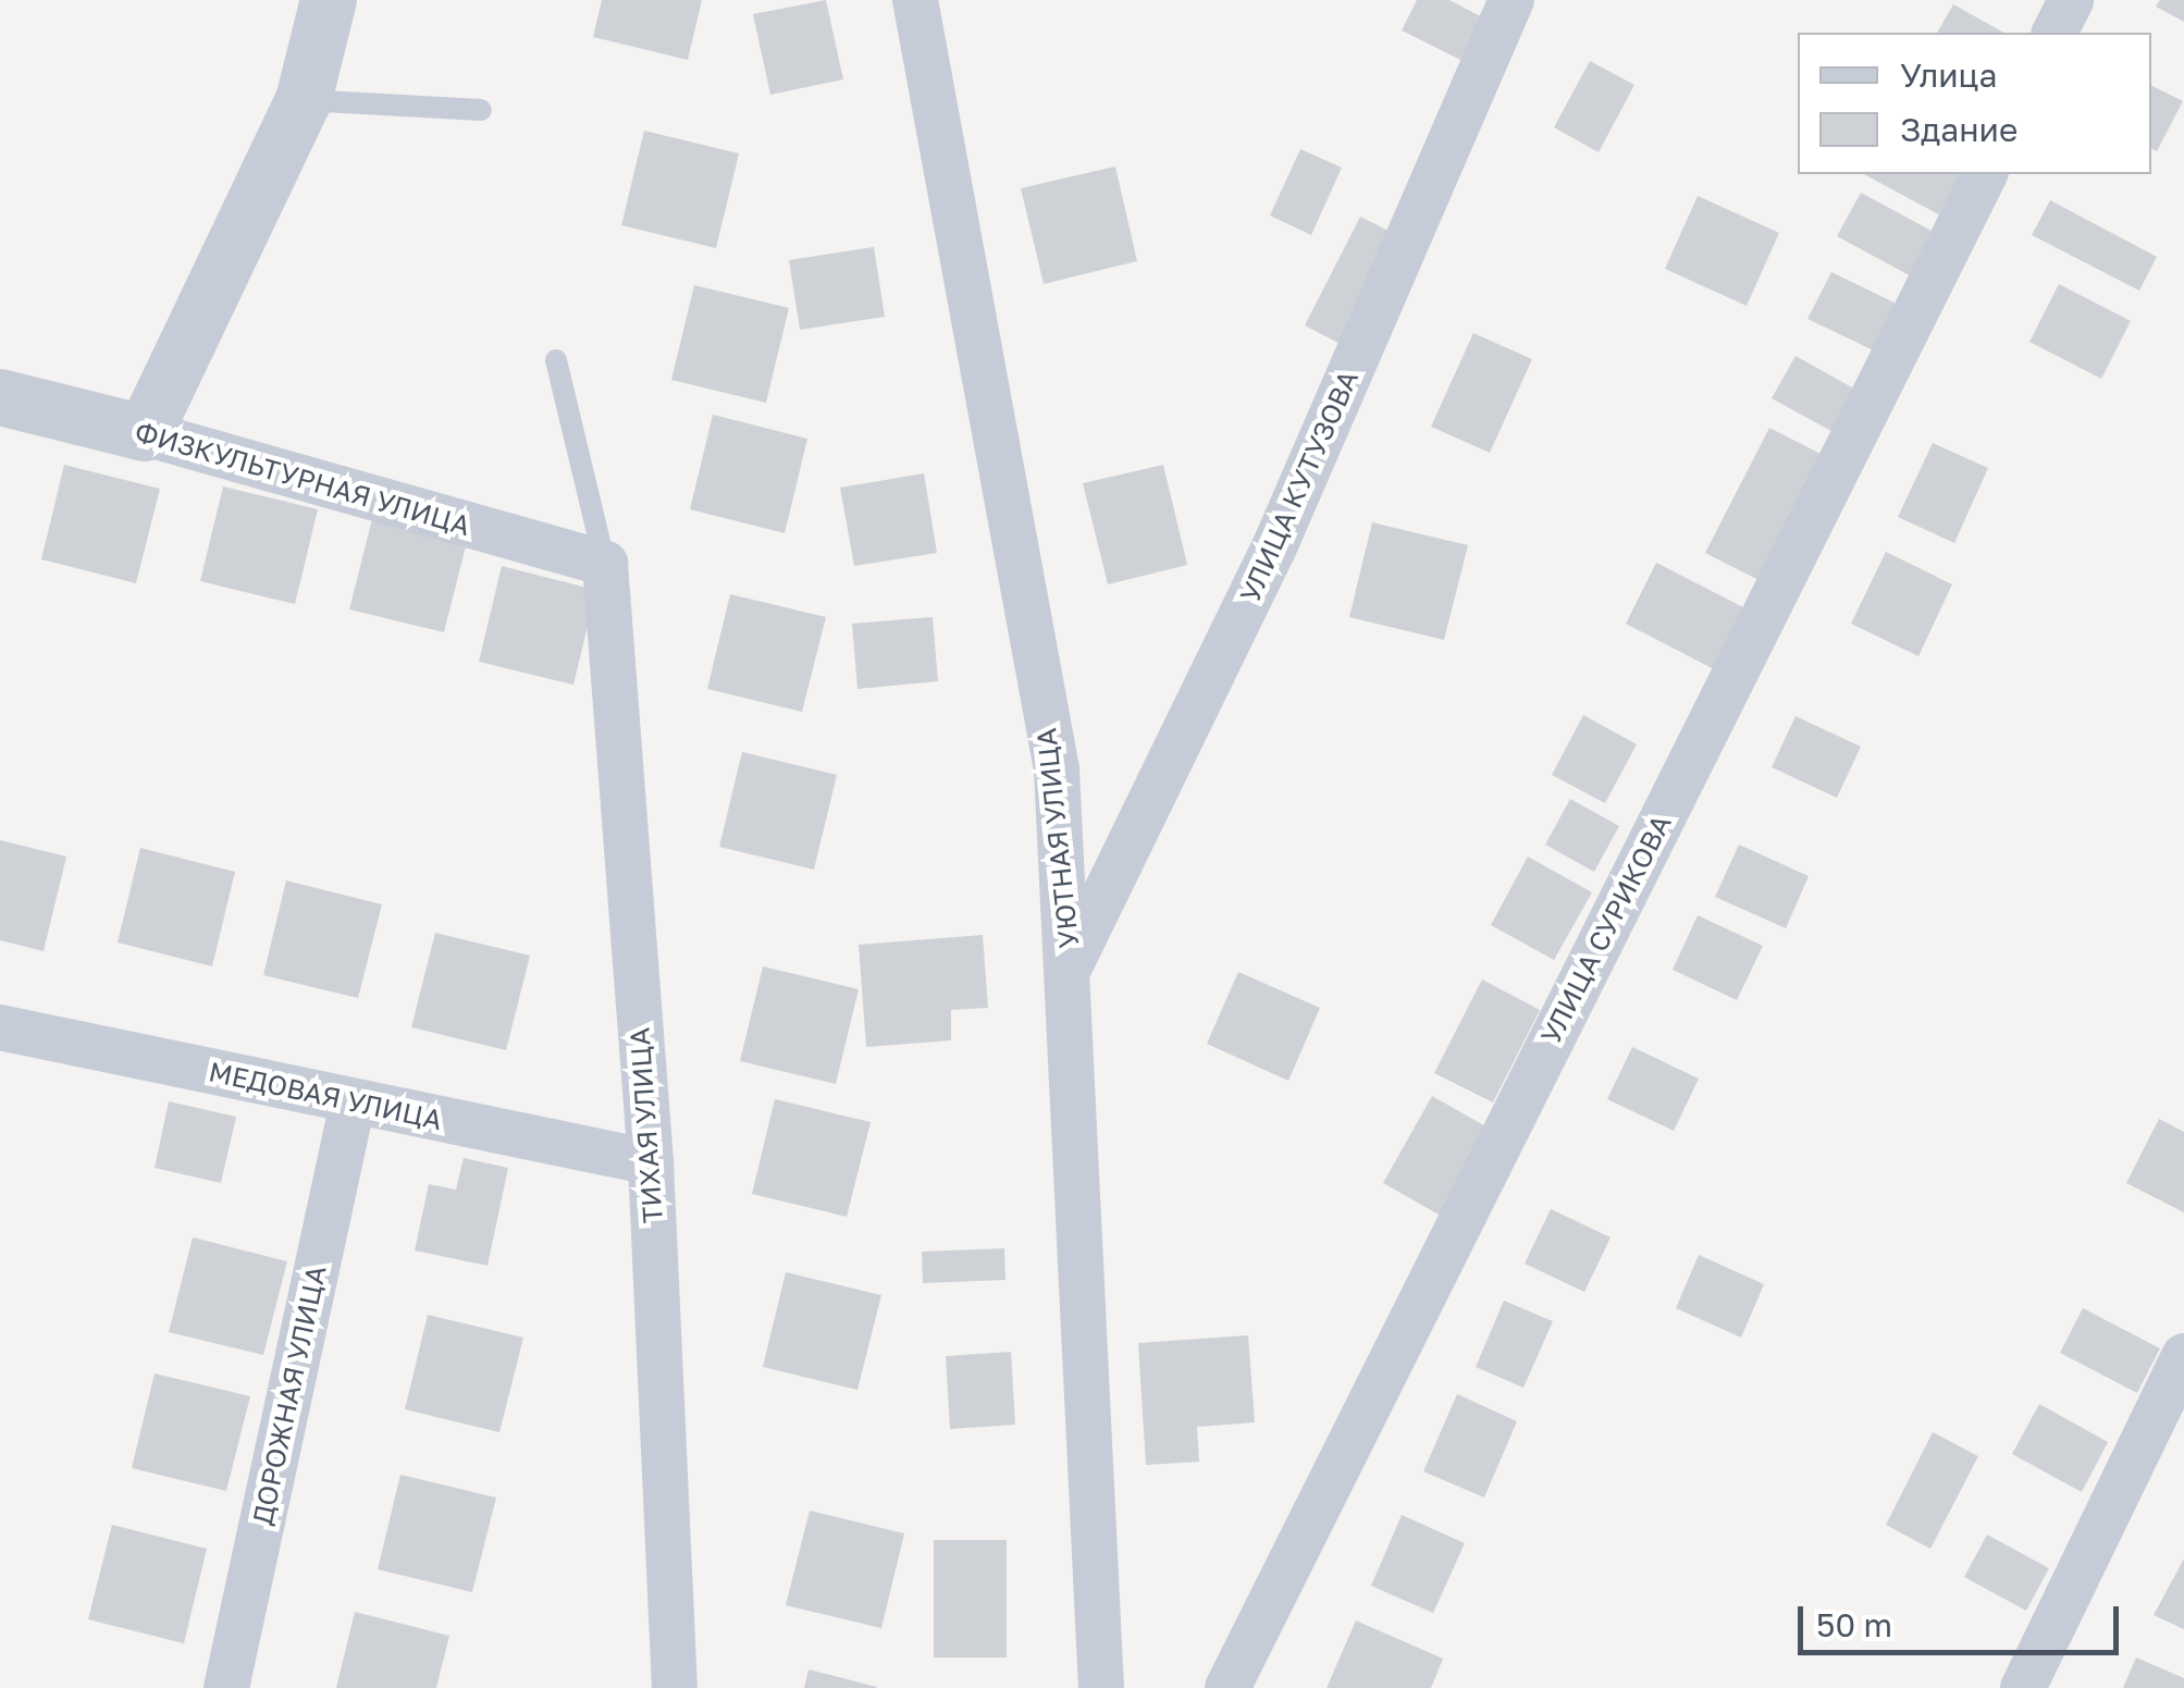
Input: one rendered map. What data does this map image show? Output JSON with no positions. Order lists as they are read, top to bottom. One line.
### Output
{"streets":{"street":["ФИЗКУЛЬТУРНАЯ УЛИЦА","УЛИЦА КУТУЗОВА","УЮТНАЯ УЛИЦА","УЛИЦА СУРИКОВА","МЕДОВАЯ УЛИЦА","ТИХАЯ УЛИЦА","ДОРОЖНАЯ УЛИЦА"]},"crossings":[["ФИЗКУЛЬТУРНАЯ УЛИЦА","ТИХАЯ УЛИЦА"],["УЛИЦА КУТУЗОВА","УЮТНАЯ УЛИЦА"],["МЕДОВАЯ УЛИЦА","ТИХАЯ УЛИЦА"],["МЕДОВАЯ УЛИЦА","ДОРОЖНАЯ УЛИЦА"]],"legend":["Улица","Здание"],"scale_bar":"50 m"}
